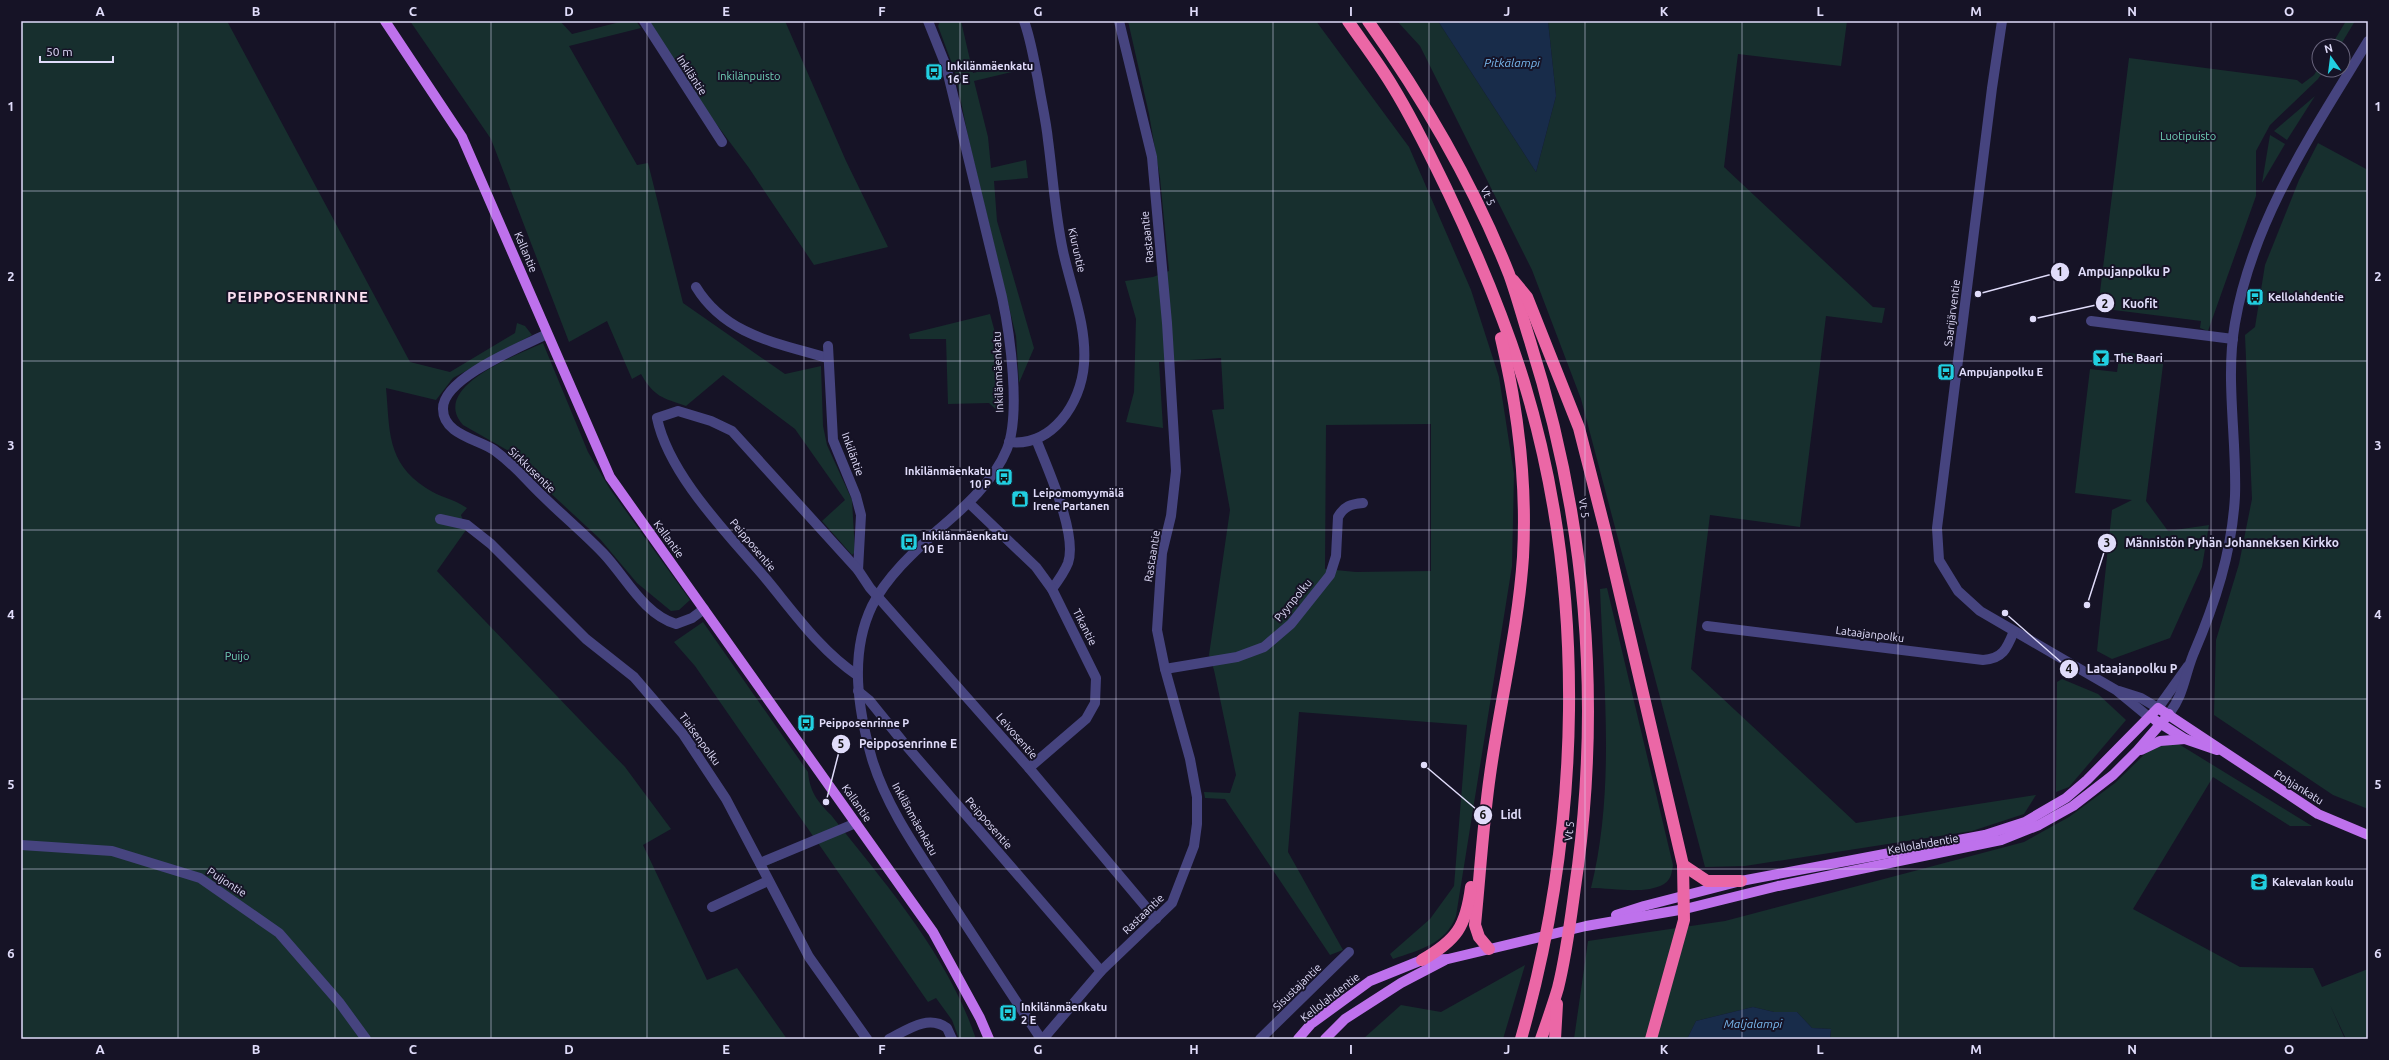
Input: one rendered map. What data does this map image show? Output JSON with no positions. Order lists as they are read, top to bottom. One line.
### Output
{"streets":{"highway":["Vt 5"],"main road":["Kallantie","Pohjankatu","Kellolahdentie"],"street":["Inkiläntie","Rastaantie","Kiuruntie","Saarijärventie","Inkilänmäenkatu","Sirkkusentie","Peipposentie","Pyynpolku","Tikantie","Lataajanpolku","Leivosentie","Tiaisenpolku","Puijontie","Sisustajantie"]},"crossings":[["Inkiläntie","Leivosentie"],["Rastaantie","Inkilänmäenkatu"],["Rastaantie","Peipposentie"],["Rastaantie","Pyynpolku"],["Rastaantie","Leivosentie"],["Kiuruntie","Inkilänmäenkatu"],["Kallantie","Sirkkusentie"],["Saarijärventie","Lataajanpolku"],["Inkilänmäenkatu","Peipposentie"],["Inkilänmäenkatu","Tikantie"],["Inkilänmäenkatu","Leivosentie"],["Peipposentie","Leivosentie"],["Tikantie","Leivosentie"],["Pohjankatu","Kellolahdentie"]],"districts":["PEIPPOSENRINNE"],"water":["Pitkälampi","Maljalampi"],"parks":["Inkilänpuisto","Luotipuisto","Puijo"],"places":{"bus stop":["Inkilänmäenkatu 16 E","Kellolahdentie","Ampujanpolku E","Inkilänmäenkatu 10 P","Inkilänmäenkatu 10 E","Peipposenrinne P","Inkilänmäenkatu 2 E"],"other":["Ampujanpolku P","Kuofit","Männistön Pyhän Johanneksen Kirkko","Lataajanpolku P","Lidl","Peipposenrinne E"],"bar":["The Baari"],"shop":["Leipomomyymälä Irene Partanen"],"school or university":["Kalevalan koulu"]},"scale_bar":"50 m","north":"top","grid":{"columns":["A","B","C","D","E","F","G","H","I","J","K","L","M","N","O"],"rows":["1","2","3","4","5","6"]}}
